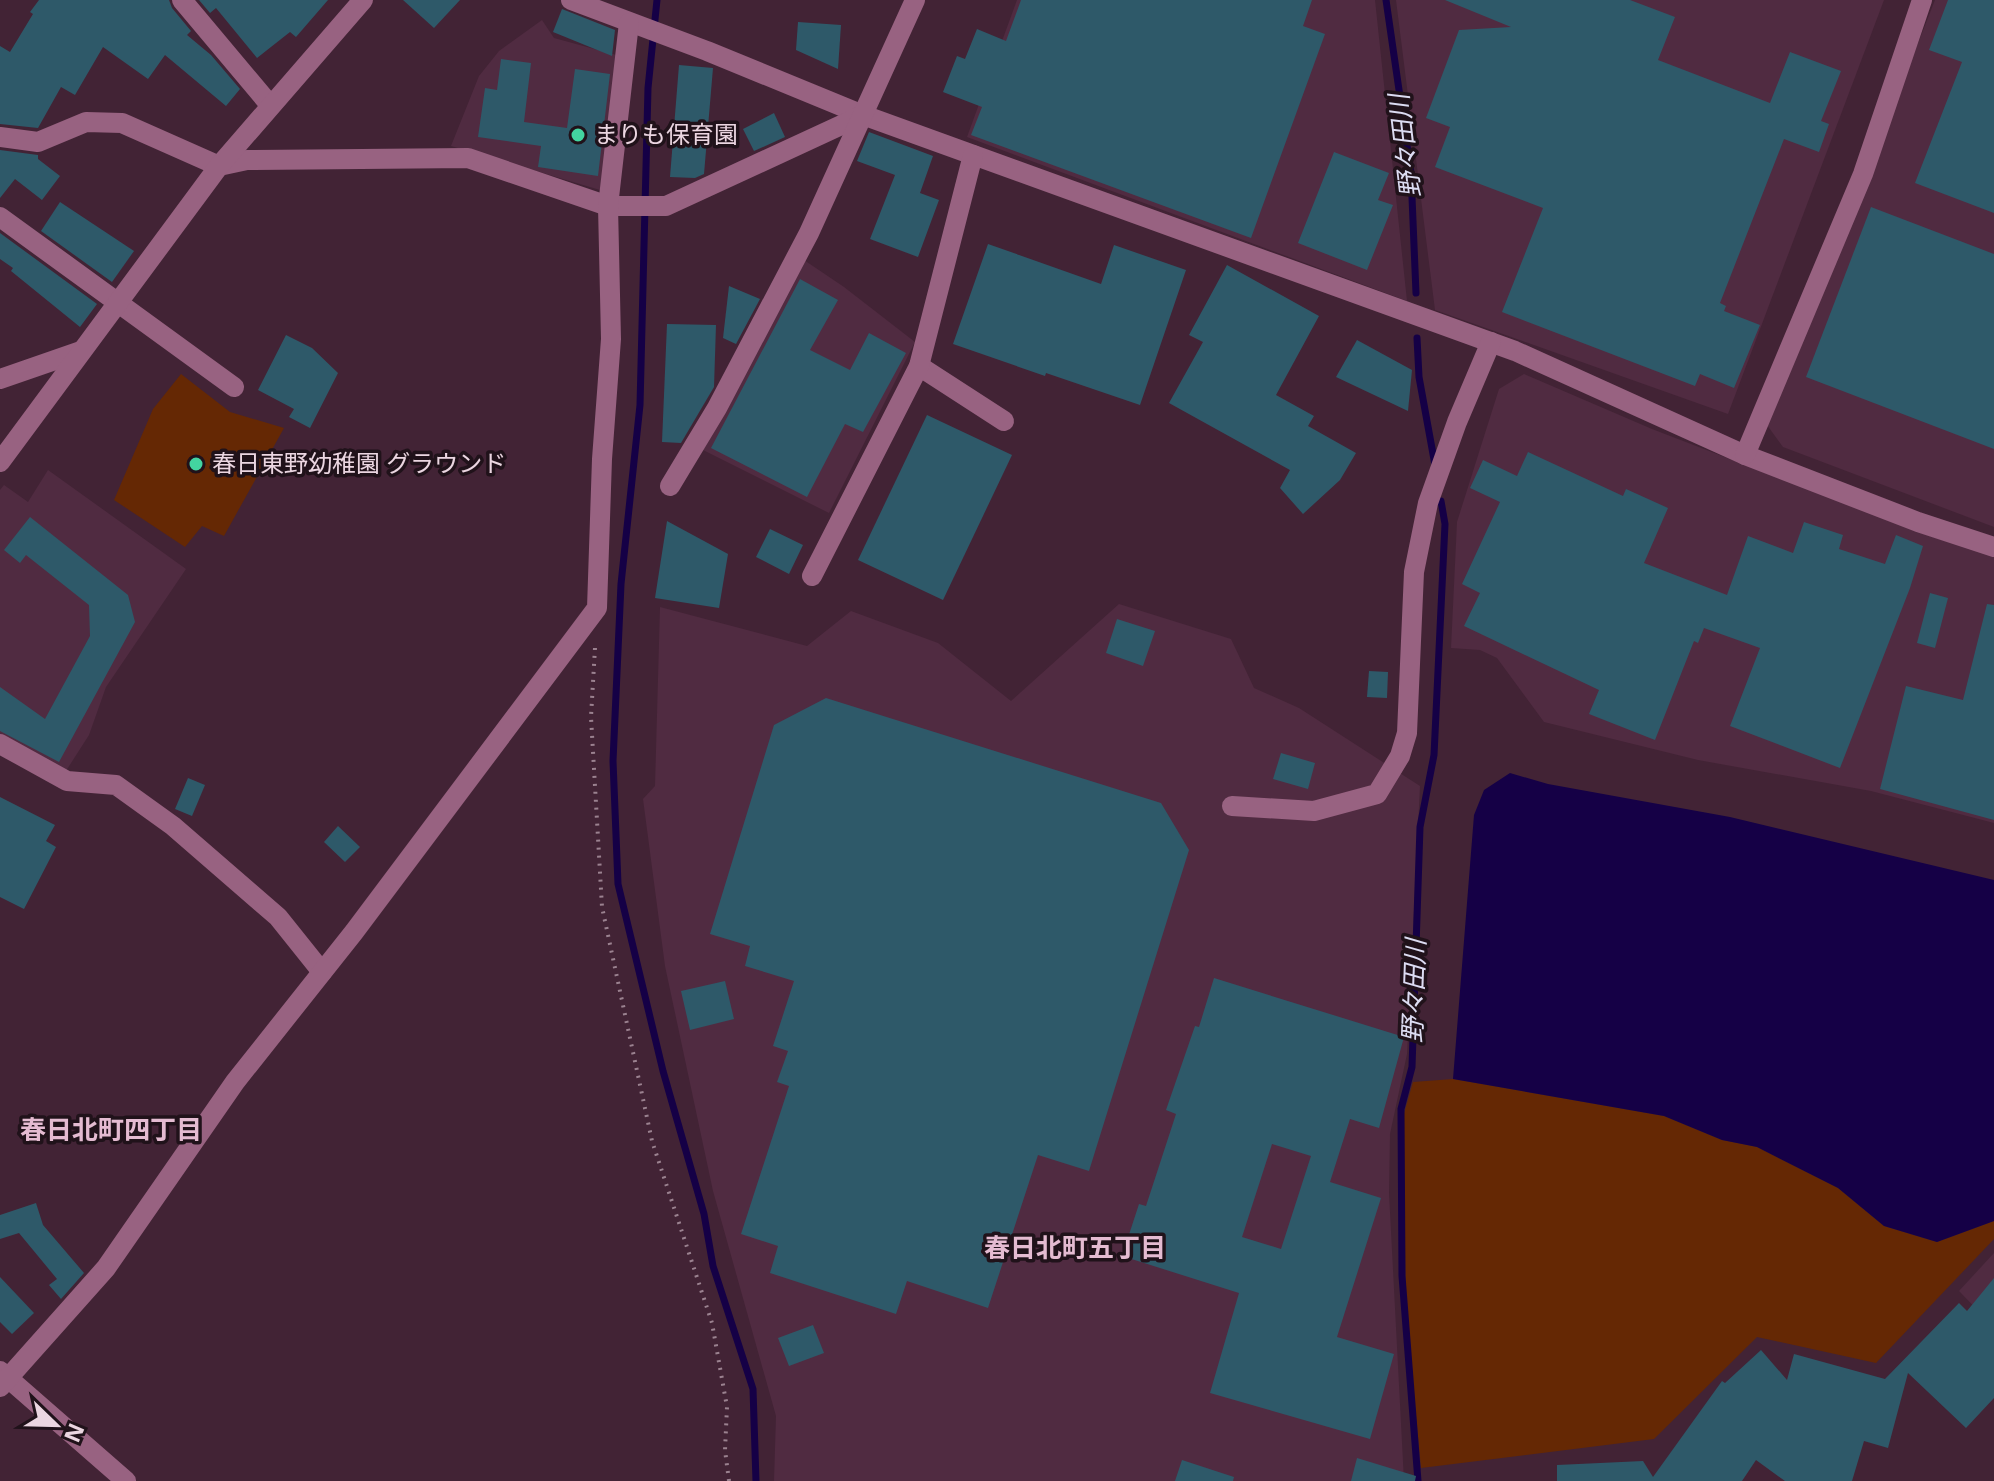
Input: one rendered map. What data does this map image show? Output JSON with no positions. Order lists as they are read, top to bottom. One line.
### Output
{"districts":["春日北町四丁目","春日北町五丁目"],"water":["野々田川"],"places":["まりも保育園","春日東野幼稚園 グラウンド"],"north":"bottom right"}
